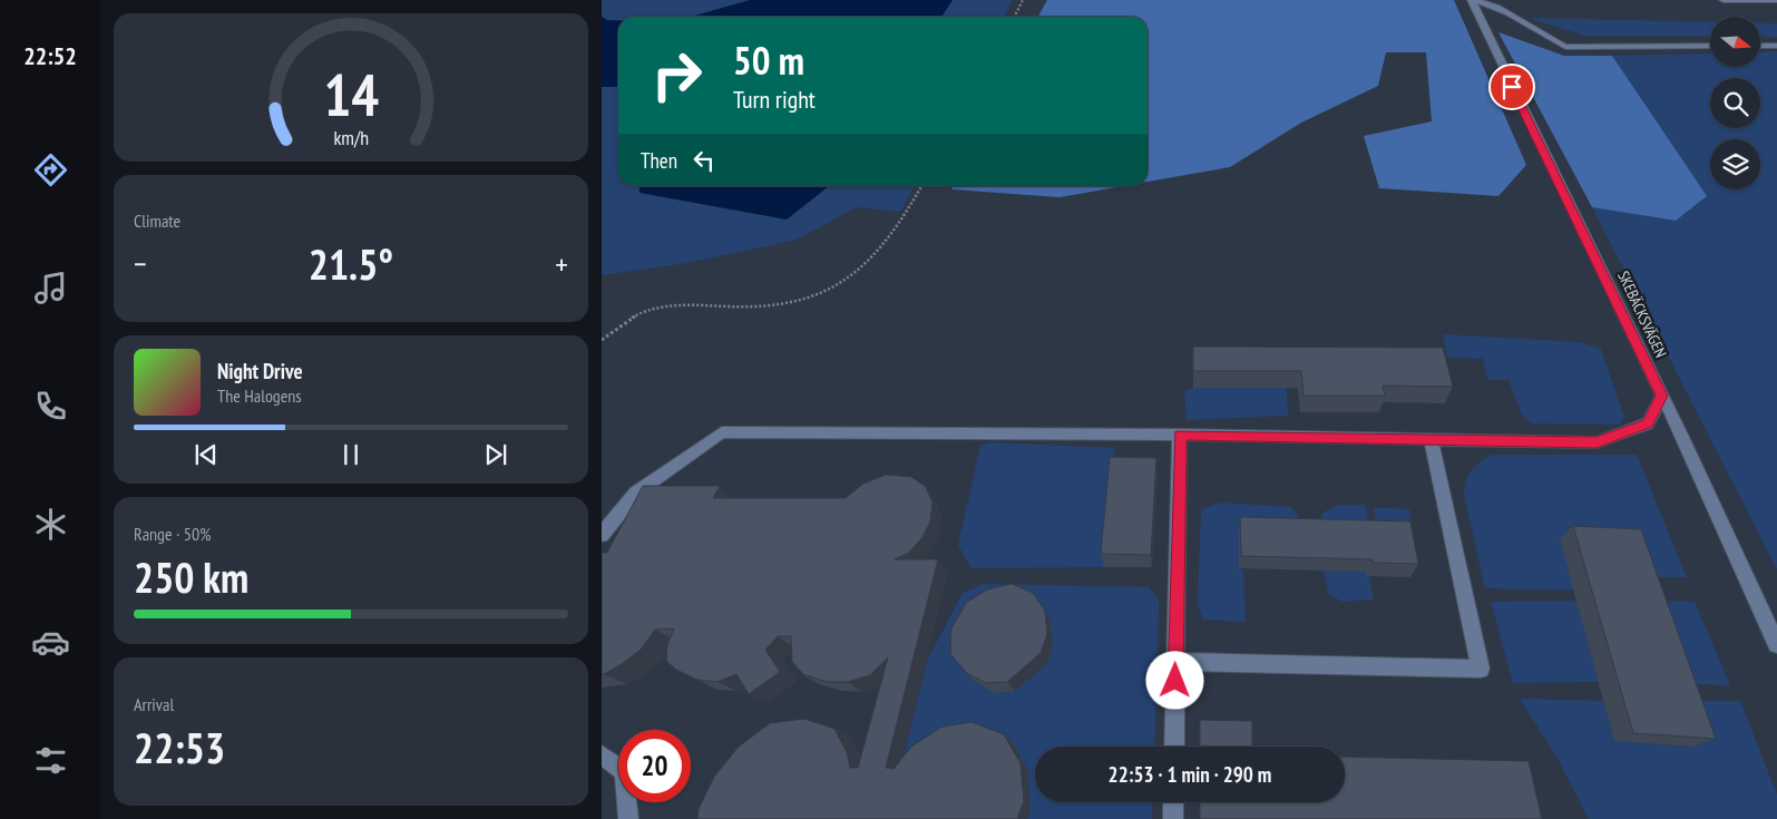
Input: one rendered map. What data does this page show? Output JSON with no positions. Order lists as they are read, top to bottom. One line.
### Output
{"streets":{"street":["SKEBÄCKSVÄGEN"]},"north":"right","page":{"tabs":"22:52","turn":["50 m","Turn right"],"then":"Then","tile":["Climate",["Range · 50%","250 km"],["Arrival","22:53"]],"heat":["−","21.5°","+"],"song":["Night Drive","The Halogens"],"limit":"20","trip":"22:53 · 1 min · 290 m","gauge":["14","km/h"]}}
